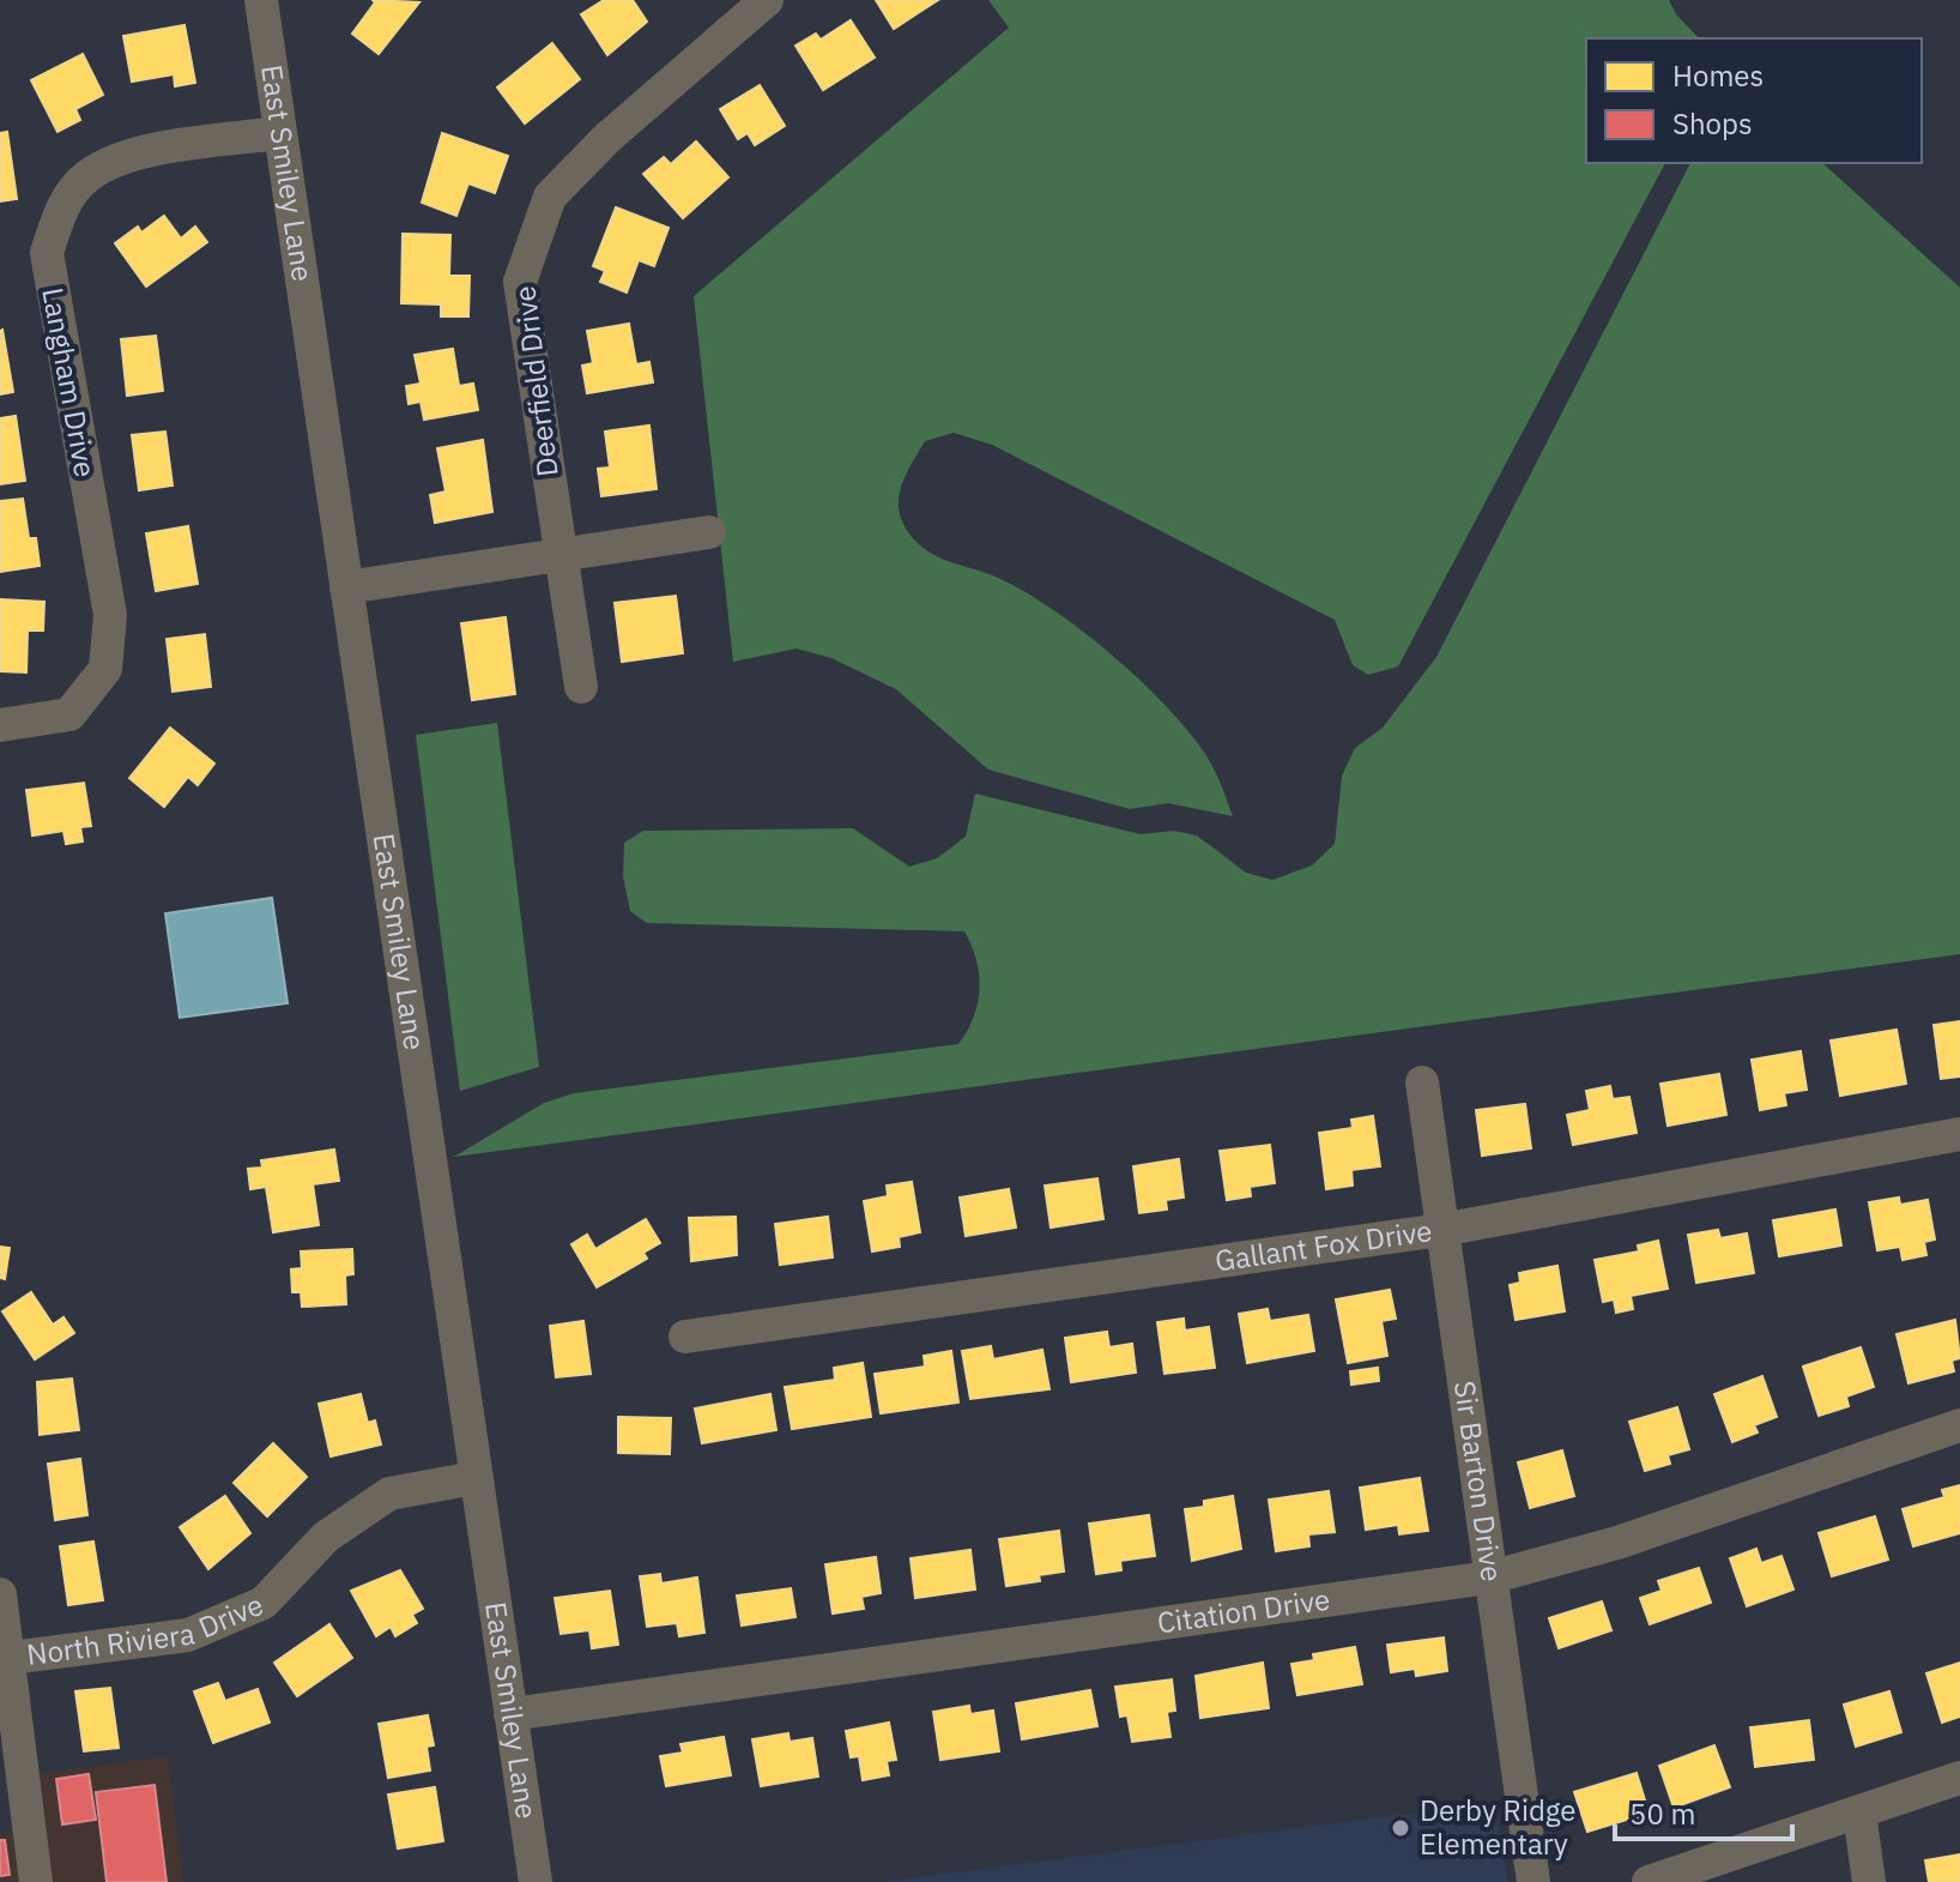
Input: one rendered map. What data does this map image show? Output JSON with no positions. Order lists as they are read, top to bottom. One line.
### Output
{"streets":{"street":["East Smiley Lane","Deerfield Drive","Langham Drive","Gallant Fox Drive","Sir Barton Drive","Citation Drive","North Riviera Drive"]},"crossings":[["East Smiley Lane","Langham Drive"],["East Smiley Lane","Citation Drive"],["East Smiley Lane","North Riviera Drive"],["Gallant Fox Drive","Sir Barton Drive"],["Sir Barton Drive","Citation Drive"]],"places":["Derby Ridge Elementary"],"legend":["Homes","Shops"],"scale_bar":"50 m"}
